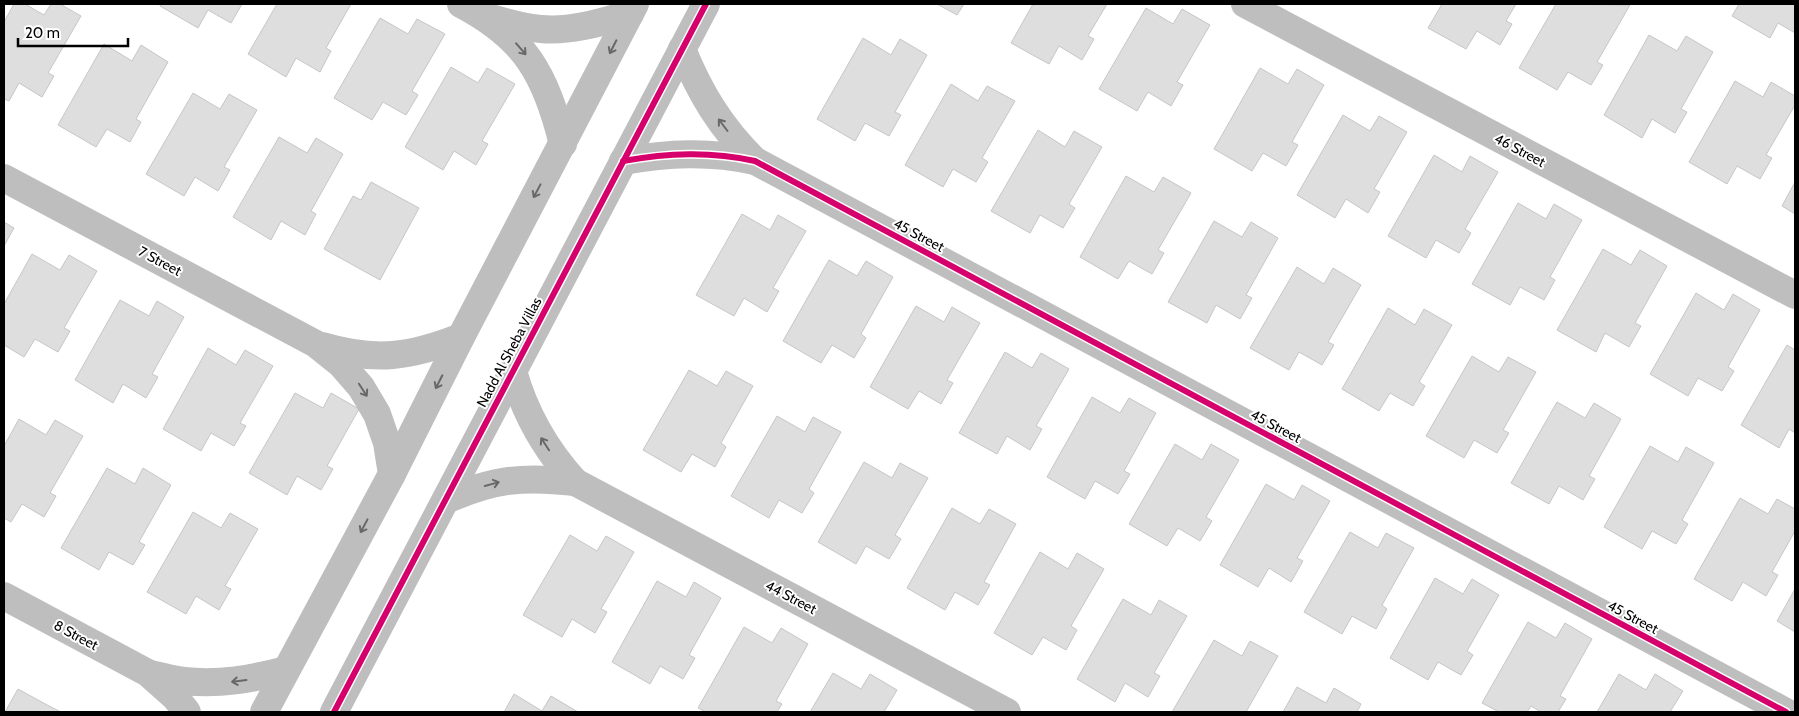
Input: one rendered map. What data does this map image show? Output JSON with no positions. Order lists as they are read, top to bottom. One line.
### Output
{"streets":{"street":["46 Street","45 Street","7 Street","Nadd Al Sheba Villas","44 Street","8 Street"]},"scale_bar":"20 m"}
